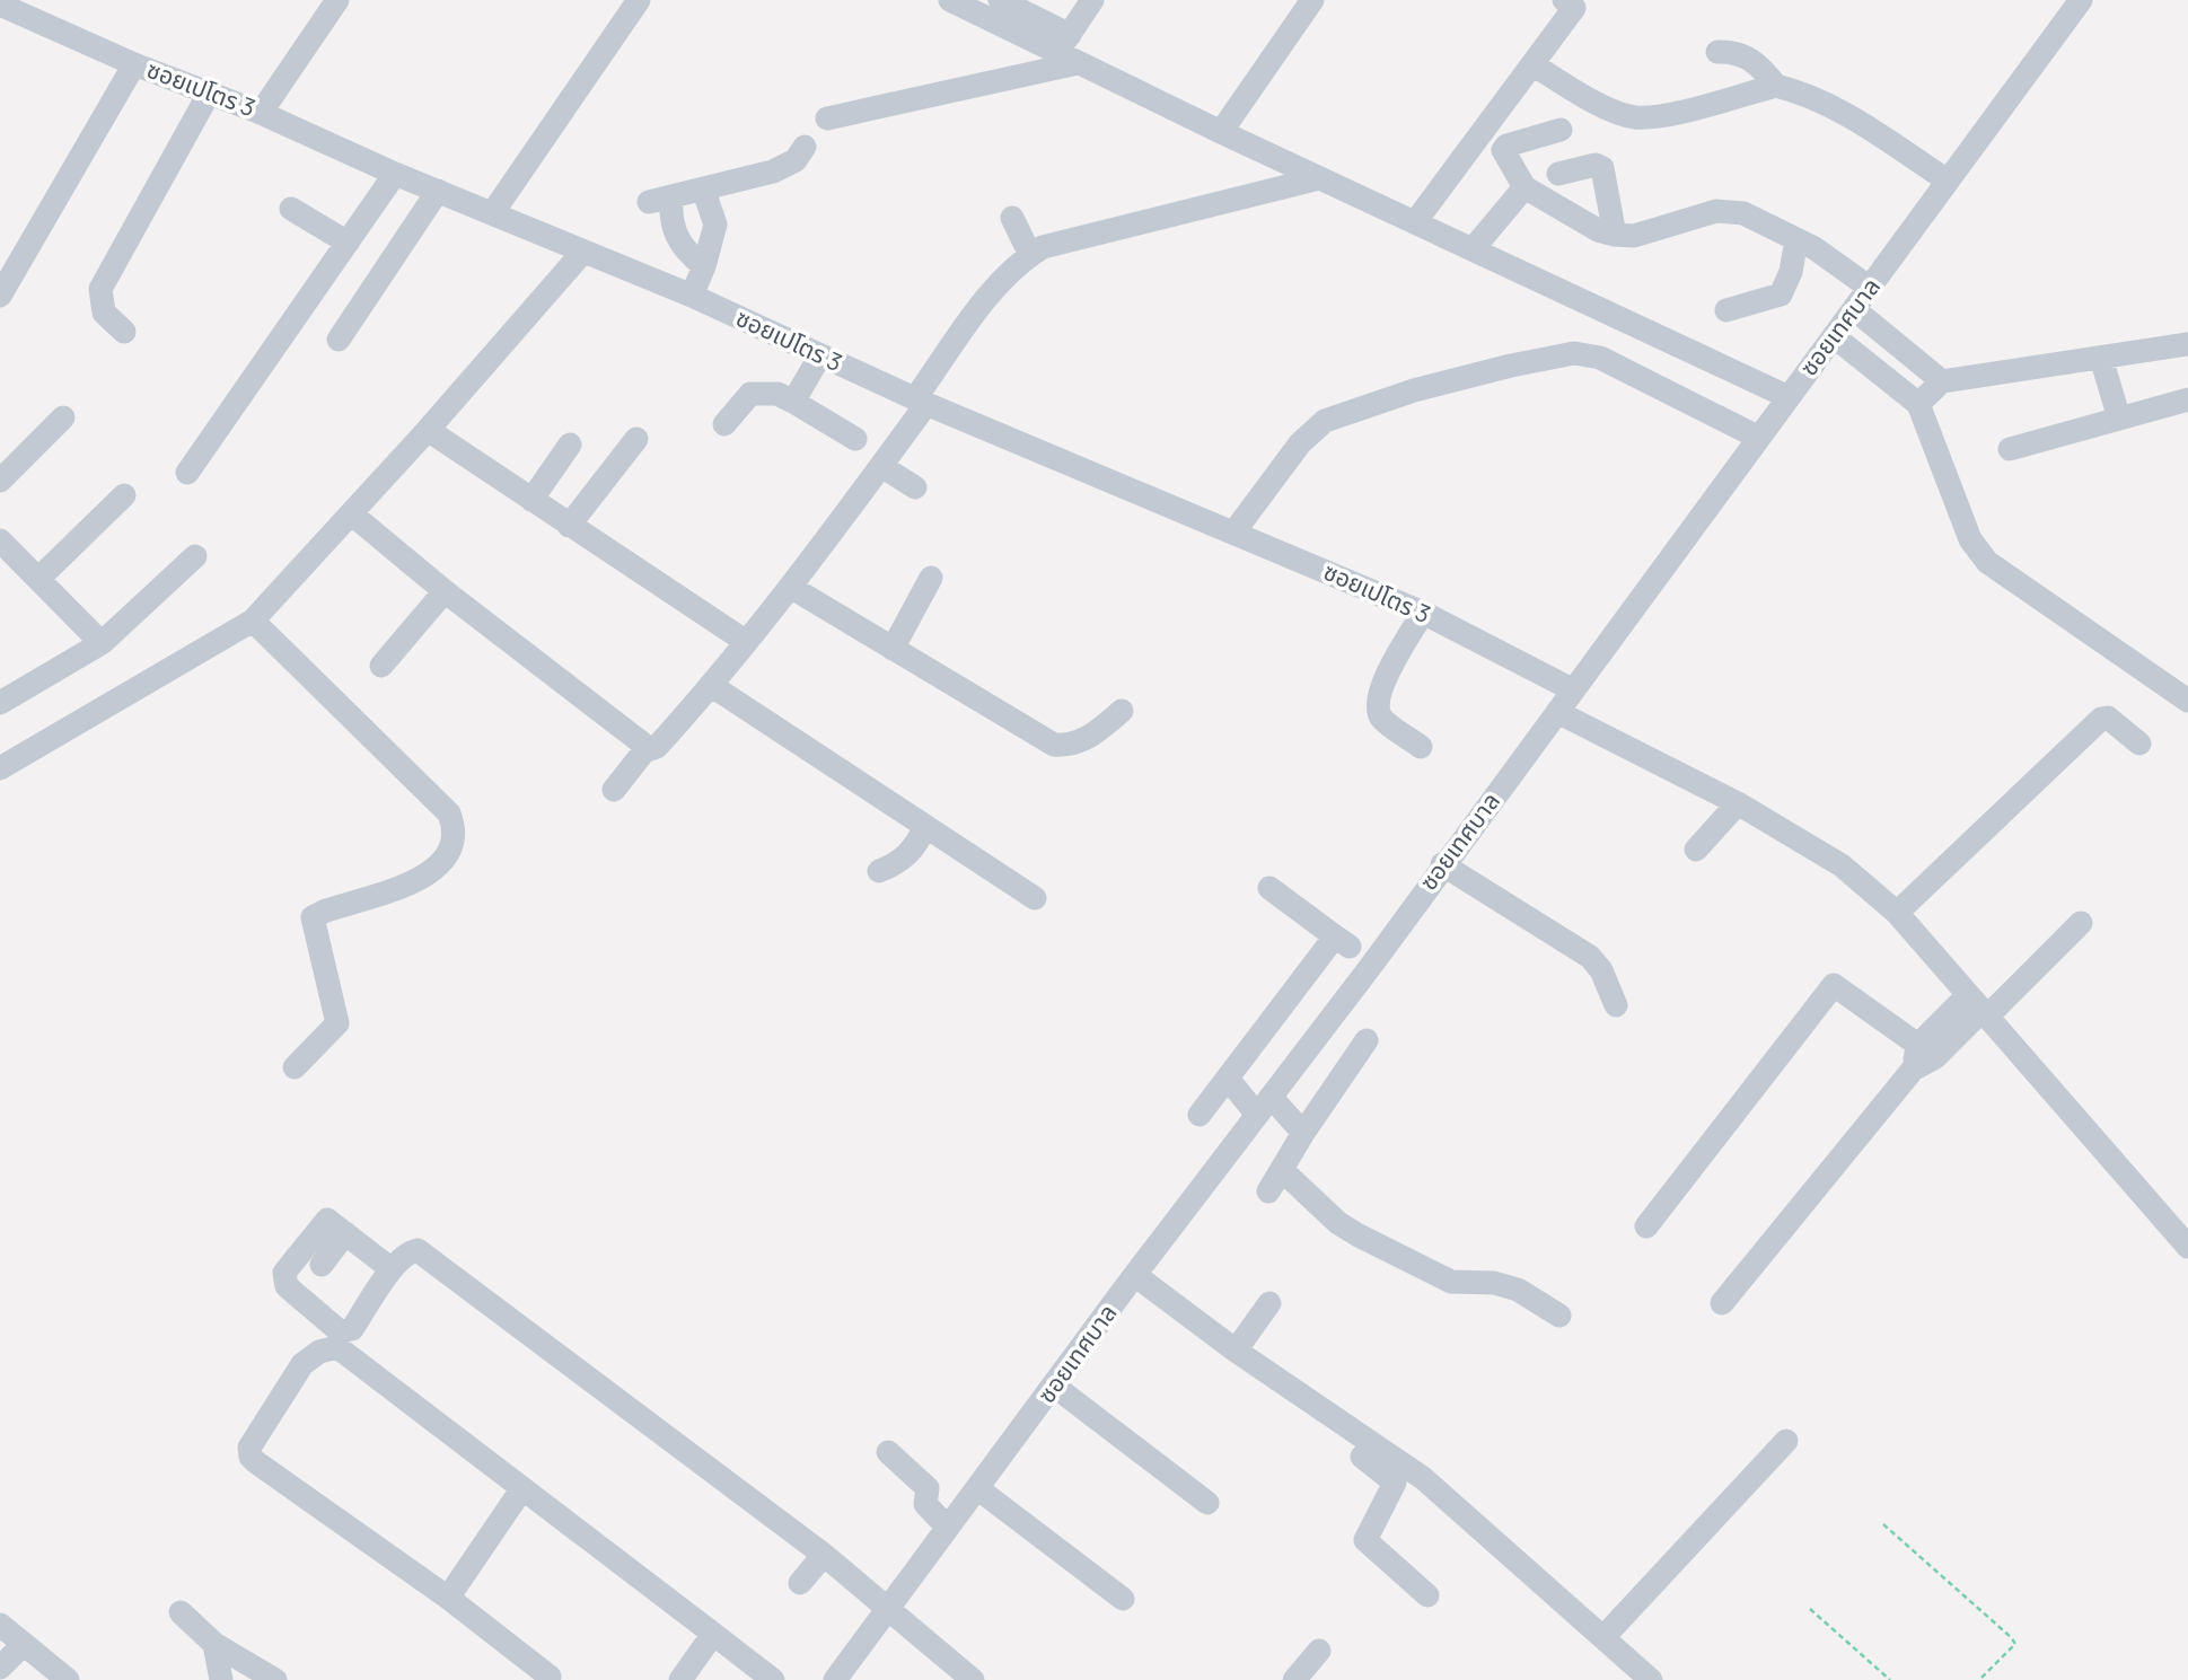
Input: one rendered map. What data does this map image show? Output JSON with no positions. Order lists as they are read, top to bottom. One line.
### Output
{"streets":{"street":["ซอยเปโตร 3","ซอยเทศบาล"]},"crossings":[["ซอยเปโตร 3","ซอยเทศบาล"]]}
